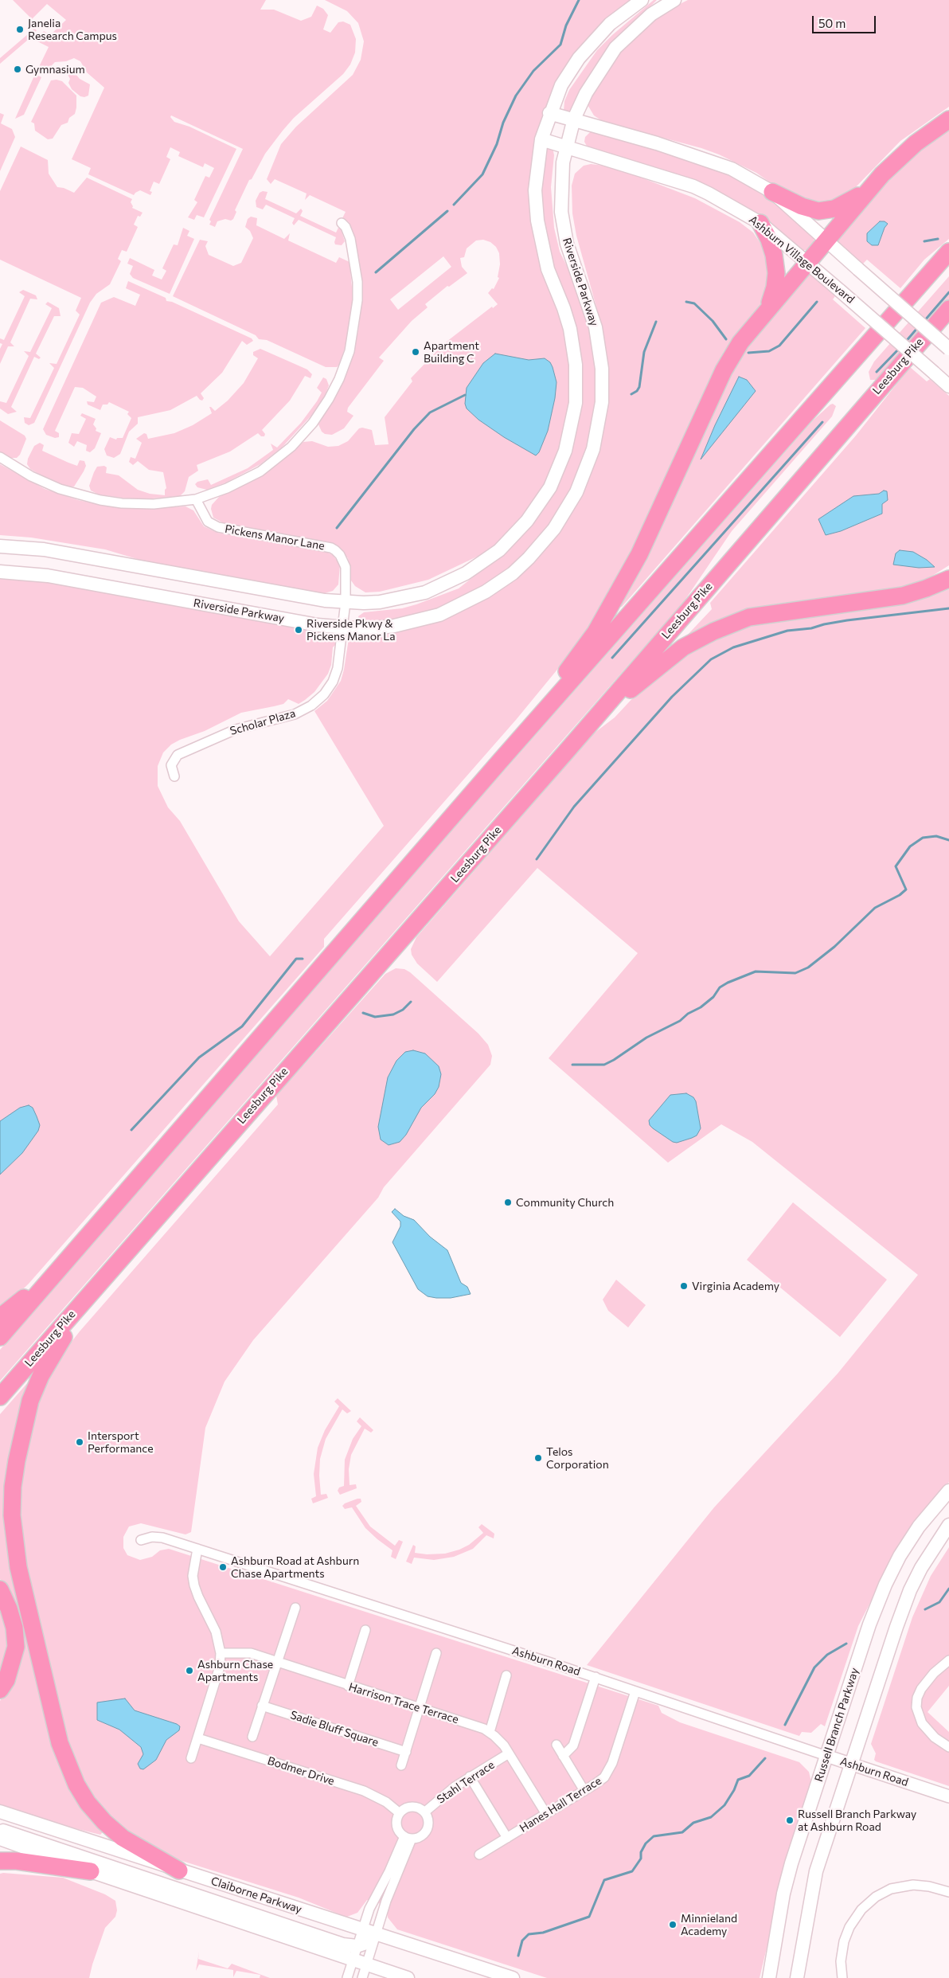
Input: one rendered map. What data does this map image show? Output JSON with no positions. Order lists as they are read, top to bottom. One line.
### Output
{"streets":{"highway":["Leesburg Pike"],"main road":["Ashburn Village Boulevard","Riverside Parkway","Russell Branch Parkway","Claiborne Parkway"],"street":["Pickens Manor Lane","Scholar Plaza","Ashburn Road","Harrison Trace Terrace","Sadie Bluff Square","Bodmer Drive","Stahl Terrace","Hanes Hall Terrace"]},"crossings":[["Ashburn Village Boulevard","Riverside Parkway"],["Riverside Parkway","Pickens Manor Lane"],["Riverside Parkway","Scholar Plaza"],["Pickens Manor Lane","Scholar Plaza"],["Ashburn Road","Russell Branch Parkway"],["Ashburn Road","Hanes Hall Terrace"],["Bodmer Drive","Stahl Terrace"]],"places":["Janelia Research Campus","Gymnasium","Apartment Building C","Riverside Pkwy & Pickens Manor La","Community Church","Virginia Academy","Intersport Performance","Telos Corporation","Ashburn Road at Ashburn Chase Apartments","Ashburn Chase Apartments","Russell Branch Parkway at Ashburn Road","Minnieland Academy"],"scale_bar":"50 m"}
